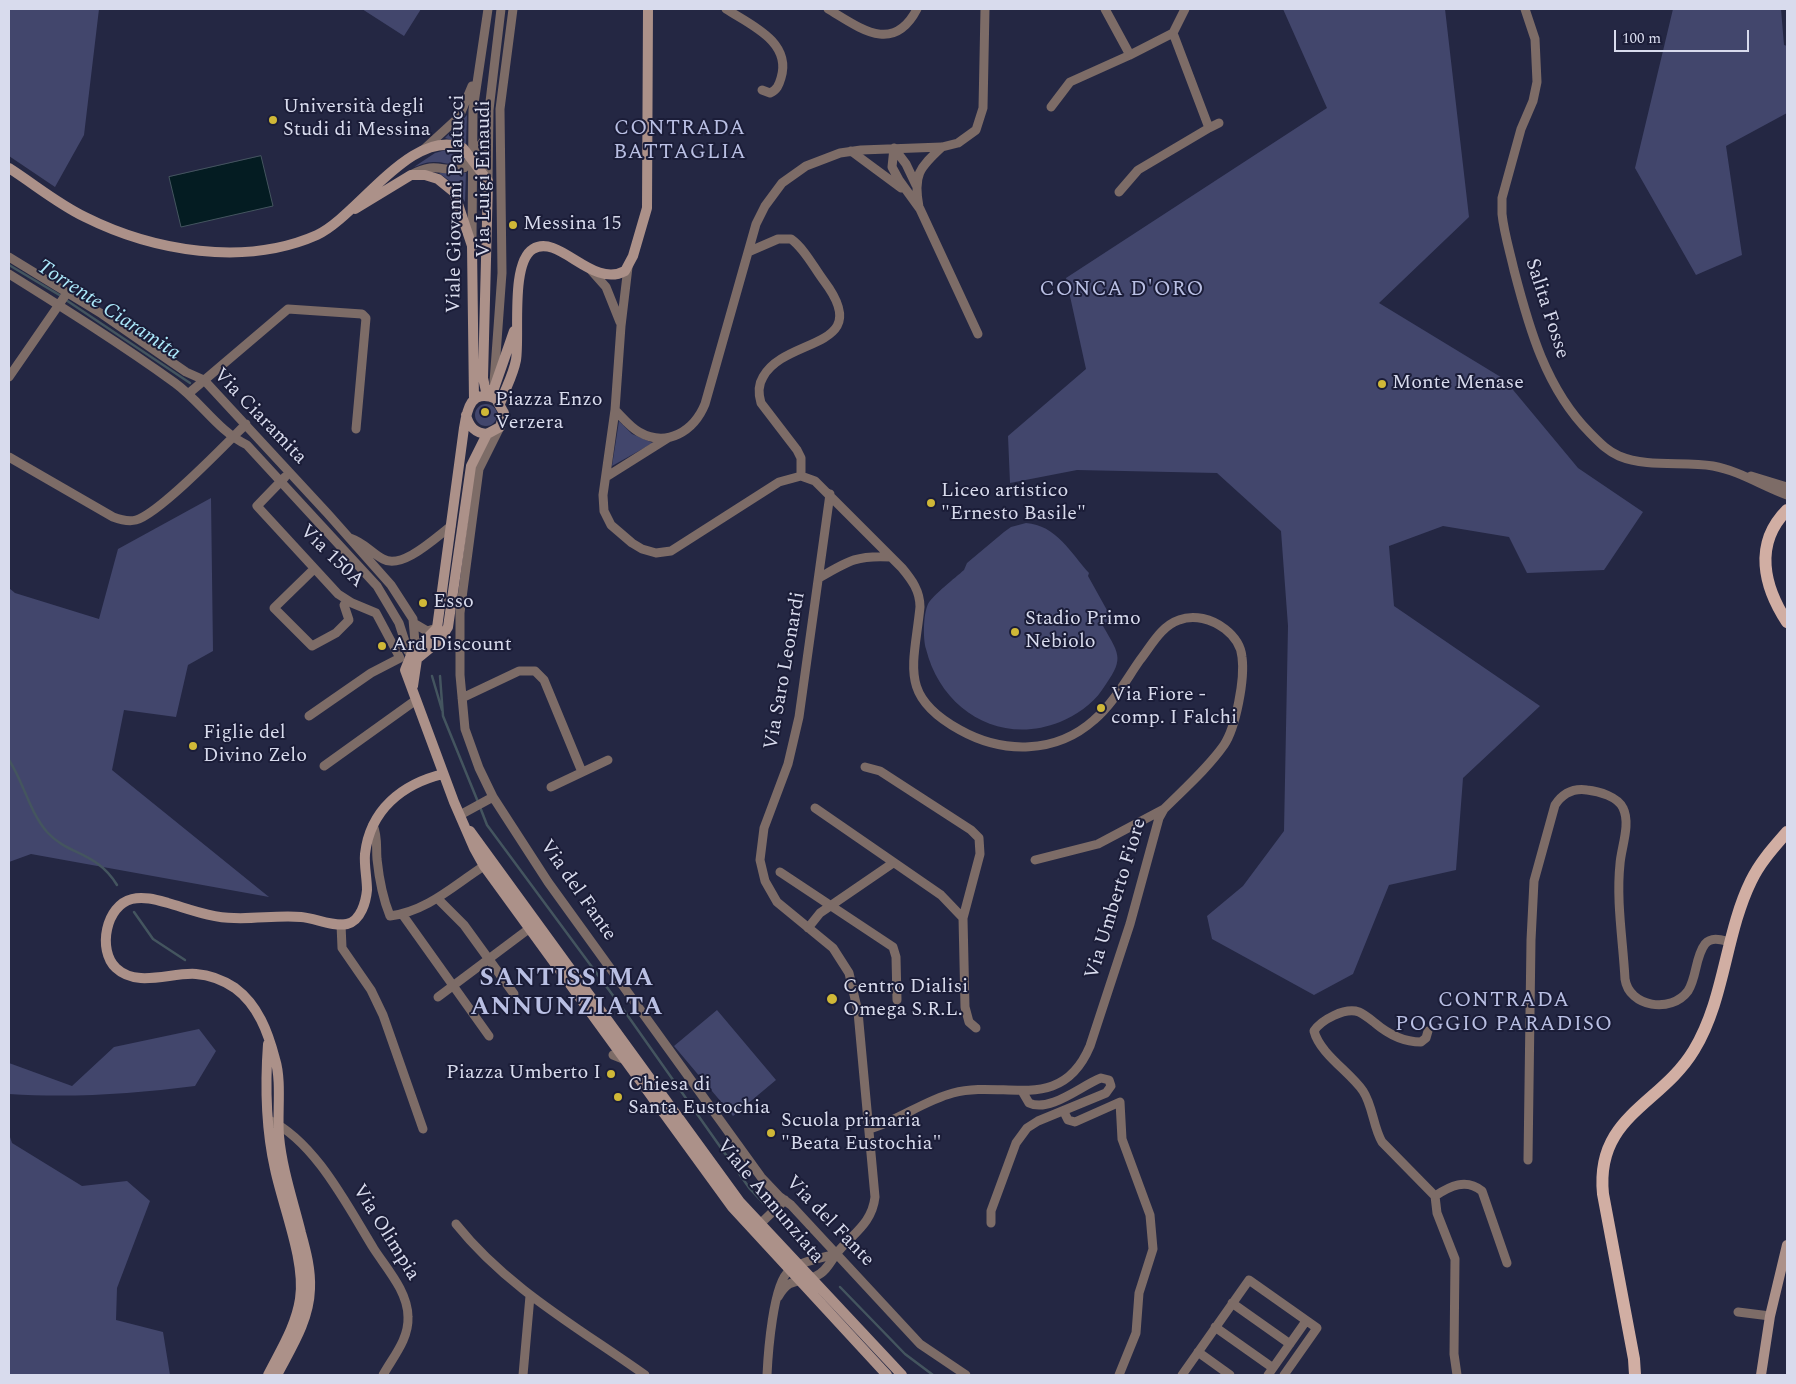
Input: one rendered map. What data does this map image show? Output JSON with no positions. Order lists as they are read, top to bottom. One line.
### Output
{"streets":{"main road":["Viale Giovanni Palatucci","Viale Annunziata"],"street":["Via Luigi Einaudi","Salita Fosse","Via Ciaramita","Via 150A","Via Saro Leonardi","Via del Fante","Via Umberto Fiore","Via Olimpia"]},"crossings":[["Via Luigi Einaudi","Viale Giovanni Palatucci"],["Via Luigi Einaudi","Via del Fante"],["Viale Giovanni Palatucci","Via del Fante"],["Via Ciaramita","Via 150A"],["Via 150A","Viale Annunziata"],["Via Saro Leonardi","Via del Fante"],["Via Saro Leonardi","Via Umberto Fiore"],["Via Saro Leonardi","Viale Annunziata"]],"districts":["CONTRADA BATTAGLIA","CONCA D'ORO","SANTISSIMA ANNUNZIATA","CONTRADA POGGIO PARADISO"],"water":["Torrente Ciaramita"],"places":["Università degli Studi di Messina","Messina 15","Monte Menase","Piazza Enzo Verzera","Liceo artistico \"Ernesto Basile\"","Esso","Stadio Primo Nebiolo","Ard Discount","Via Fiore - comp. I Falchi","Figlie del Divino Zelo","Centro Dialisi Omega S.R.L.","Piazza Umberto I","Chiesa di Santa Eustochia","Scuola primaria \"Beata Eustochia\""],"scale_bar":"100 m"}
